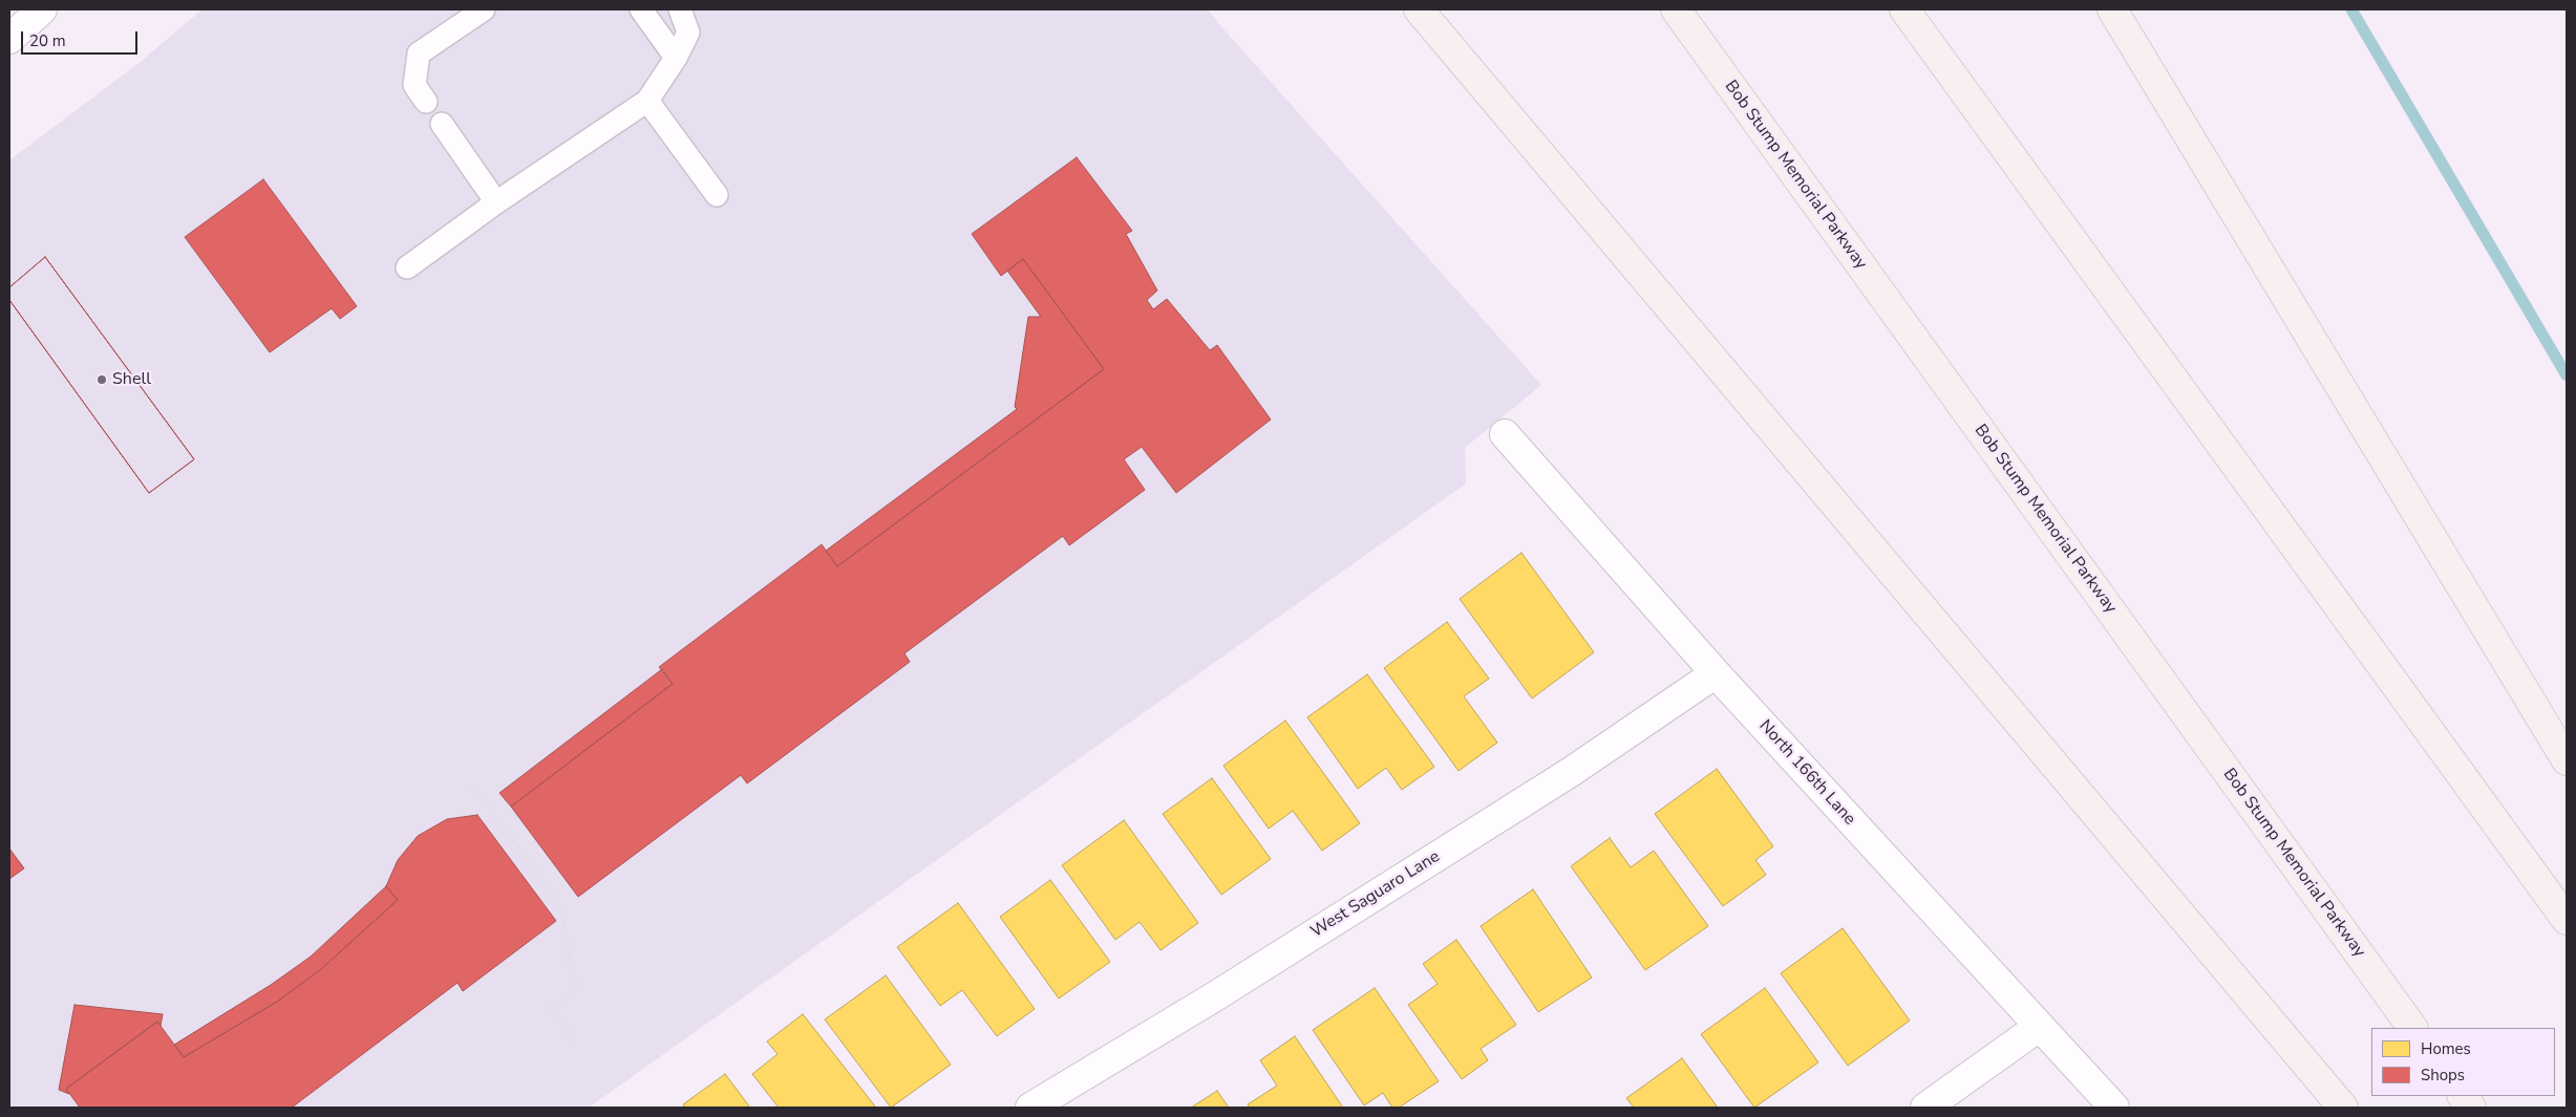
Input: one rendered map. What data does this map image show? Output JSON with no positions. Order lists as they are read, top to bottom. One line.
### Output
{"streets":{"highway":["Bob Stump Memorial Parkway"],"street":["North 166th Lane","West Saguaro Lane"]},"crossings":[["North 166th Lane","West Saguaro Lane"]],"places":["Shell"],"legend":["Homes","Shops"],"scale_bar":"20 m"}
